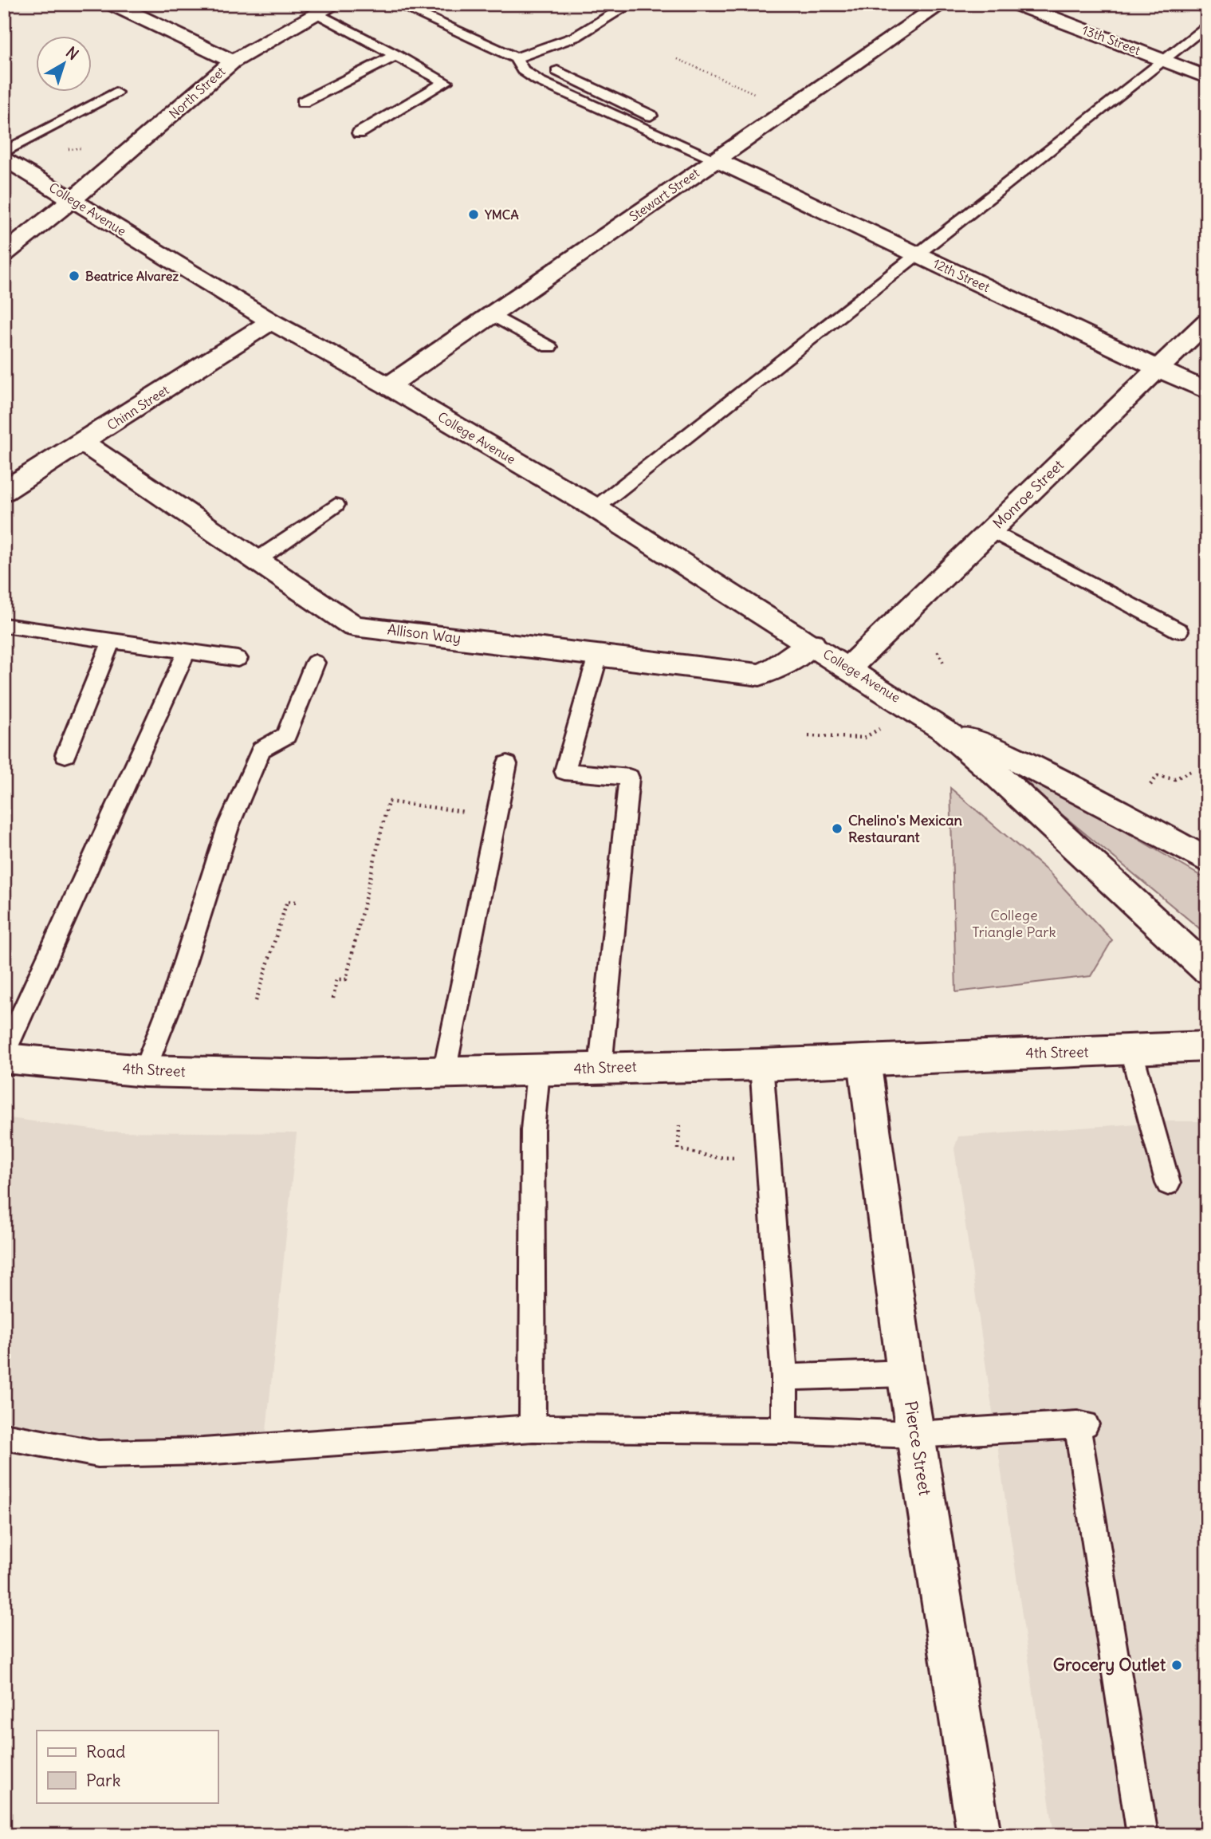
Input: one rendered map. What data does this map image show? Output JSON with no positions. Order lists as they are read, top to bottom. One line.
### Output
{"streets":{"street":["13th Street","North Street","Stewart Street","College Avenue","12th Street","Chinn Street","Monroe Street","Allison Way","4th Street","Pierce Street"]},"crossings":[["North Street","College Avenue"],["Stewart Street","College Avenue"],["Stewart Street","12th Street"],["College Avenue","Chinn Street"],["College Avenue","Monroe Street"],["College Avenue","Allison Way"],["12th Street","Monroe Street"],["Chinn Street","Allison Way"],["4th Street","Pierce Street"]],"parks":["College Triangle Park"],"places":["YMCA","Beatrice Alvarez","Chelino's Mexican Restaurant","Grocery Outlet"],"legend":["Road","Park"],"north":"top right"}
